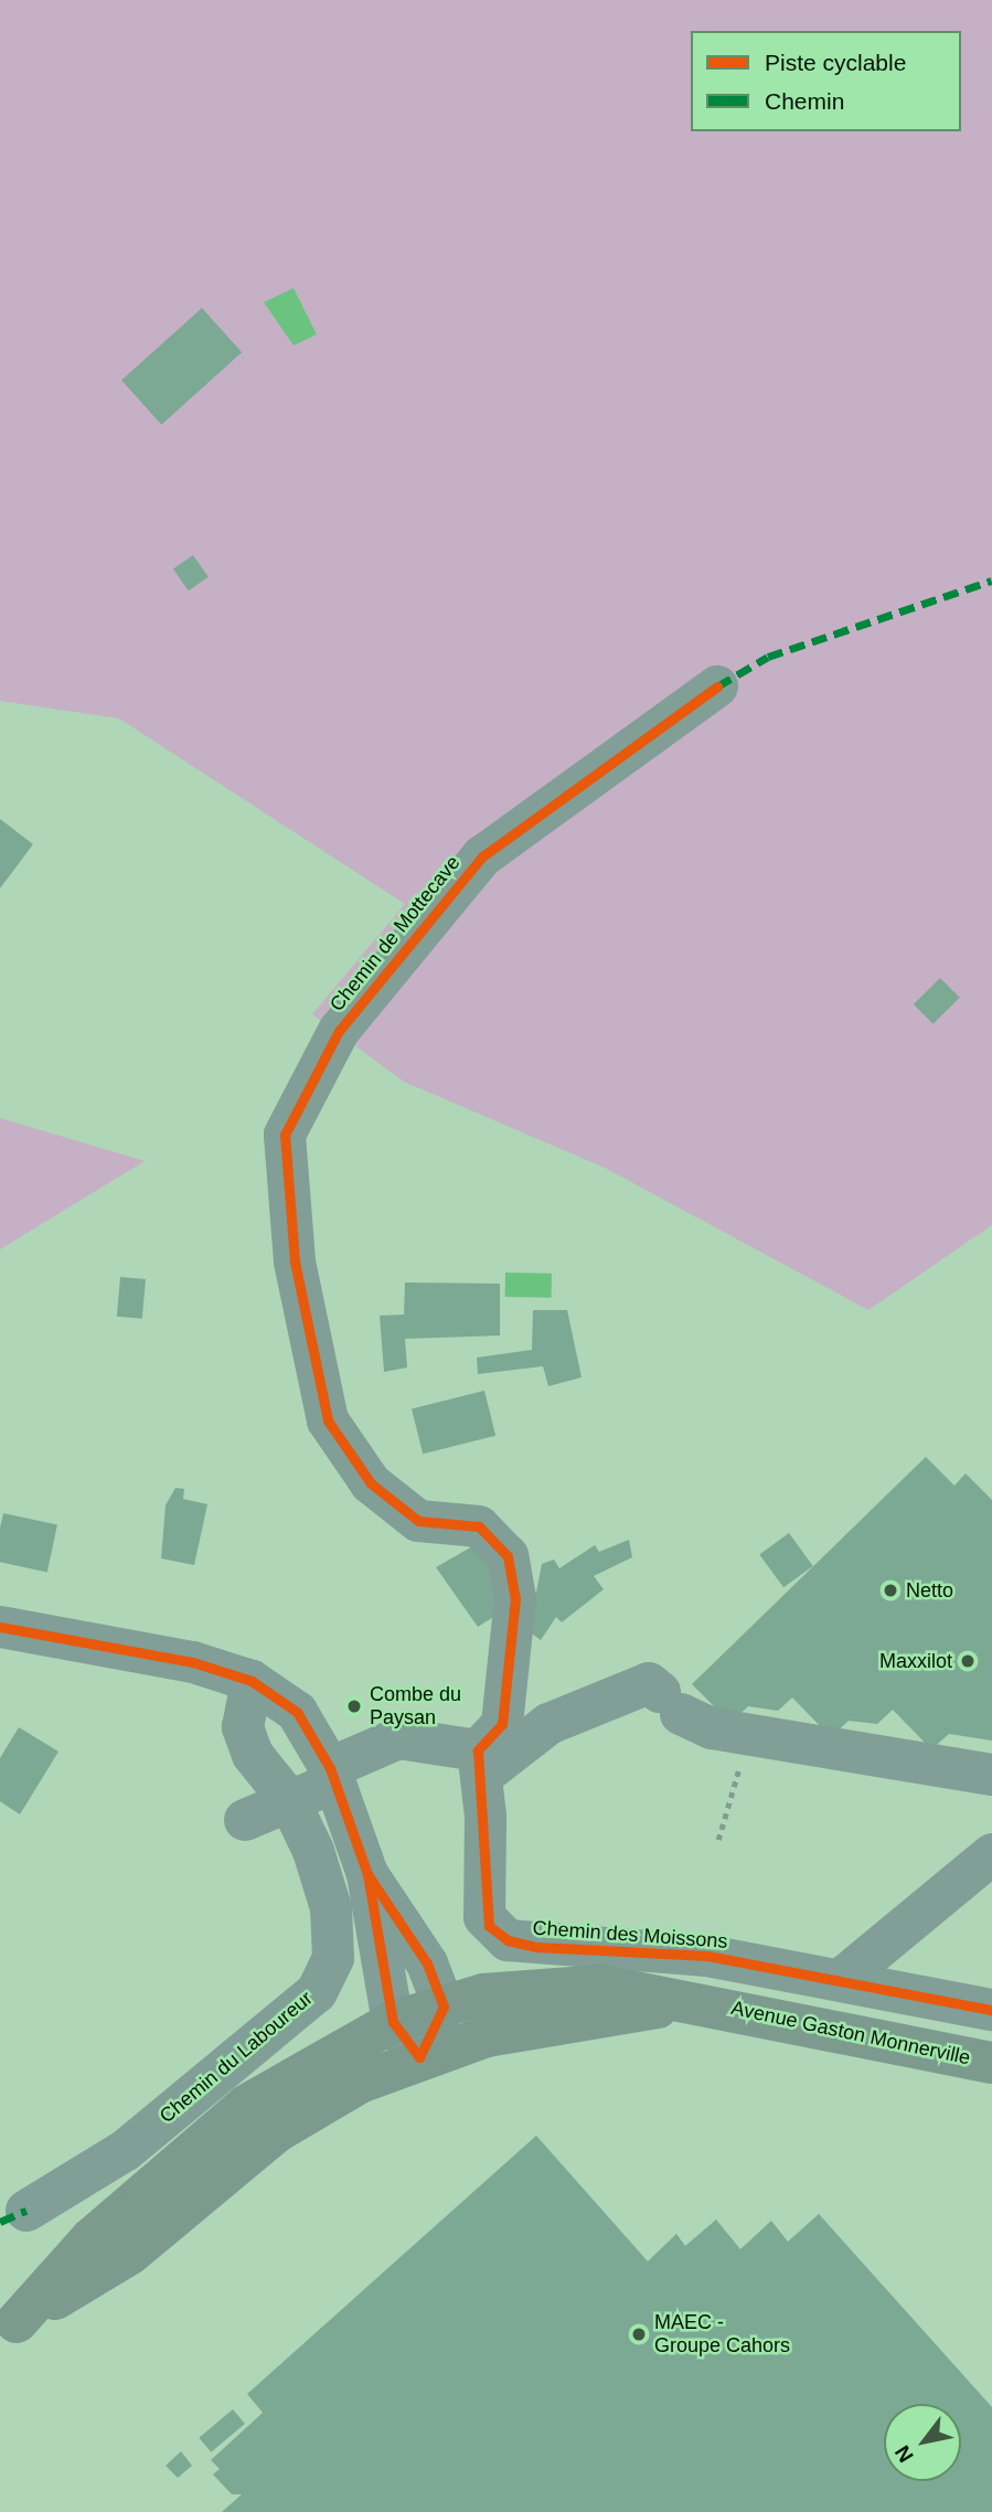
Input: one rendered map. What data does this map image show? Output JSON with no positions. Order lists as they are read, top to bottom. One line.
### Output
{"streets":{"main road":["Avenue Gaston Monnerville"],"street":["Chemin de Mottecave","Chemin des Moissons","Chemin du Laboureur"]},"crossings":[["Chemin de Mottecave","Chemin des Moissons"]],"places":["Netto","Maxxilot","Combe du Paysan","MAEC - Groupe Cahors"],"legend":["Piste cyclable","Chemin"],"north":"bottom left"}
